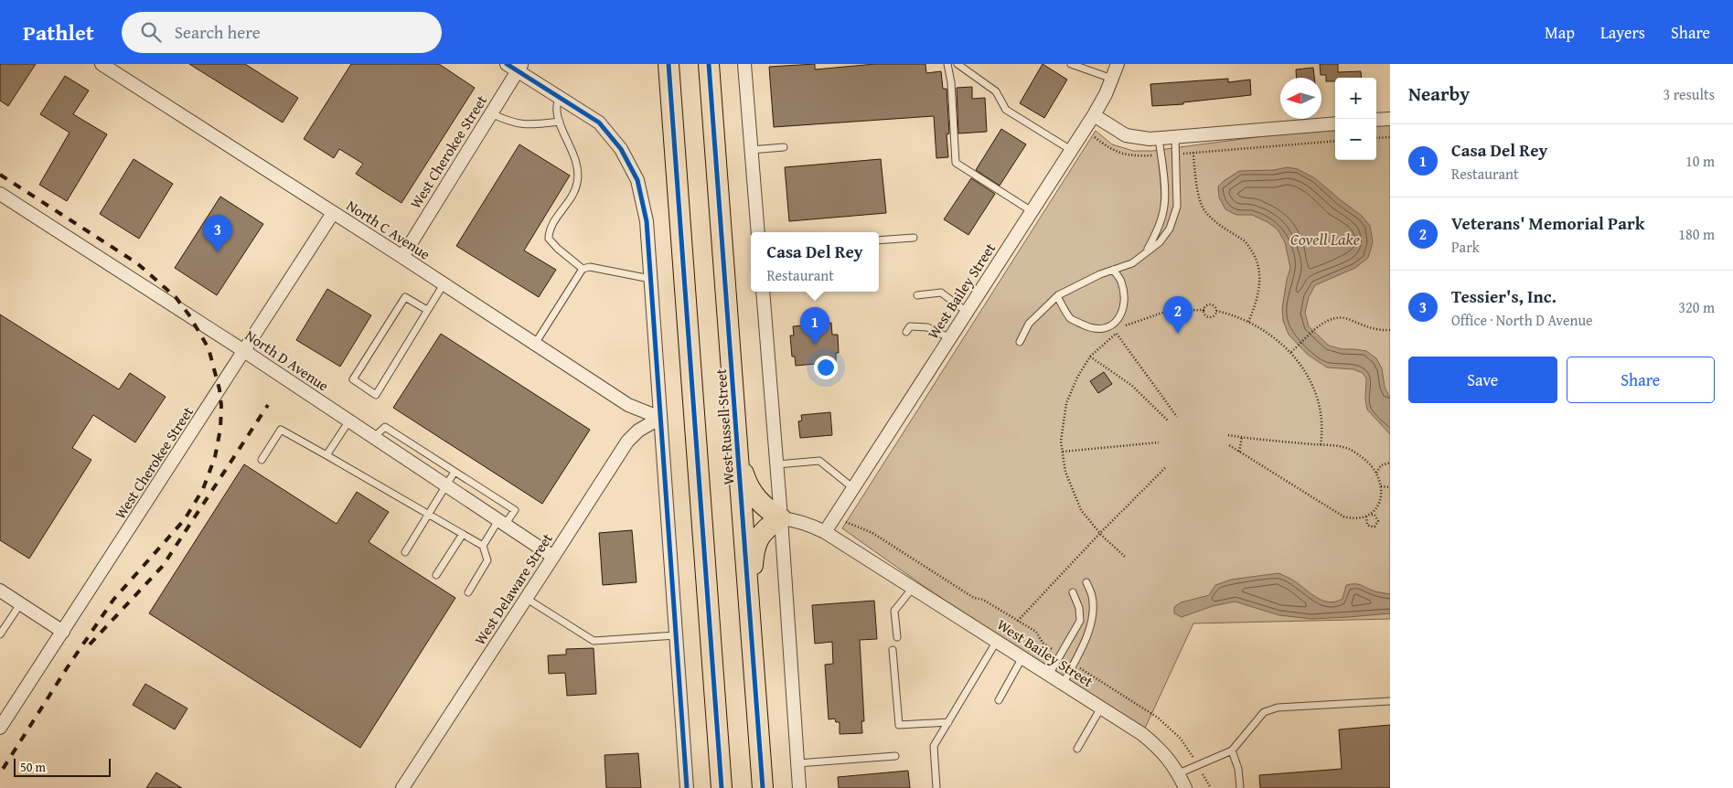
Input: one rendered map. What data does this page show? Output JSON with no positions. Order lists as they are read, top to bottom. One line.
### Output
{"streets":{"highway":["West Russell Street"],"street":["West Cherokee Street","North C Avenue","West Bailey Street","North D Avenue","West Delaware Street"]},"crossings":[["West Cherokee Street","North C Avenue"],["West Cherokee Street","North D Avenue"],["North C Avenue","West Delaware Street"],["North D Avenue","West Delaware Street"]],"water":["Covell Lake"],"scale_bar":"50 m","north":"left","page":{"header":"Pathlet","search":"Search here","nav":["Map","Layers","Share"],"heading":["Nearby","3 results"],"map_buttons":["+","−"],"list":[{"mark":"1","name":"Casa Del Rey","note":"Restaurant","value":"10 m"},{"mark":"2","name":"Veterans' Memorial Park","note":"Park","value":"180 m"},{"mark":"3","name":"Tessier's, Inc.","note":"Office · North D Avenue","value":"320 m"}],"pins":["3","2","1"],"popup":["Casa Del Rey","Restaurant"],"buttons":["Save","Share"],"scale":"50 m"}}
